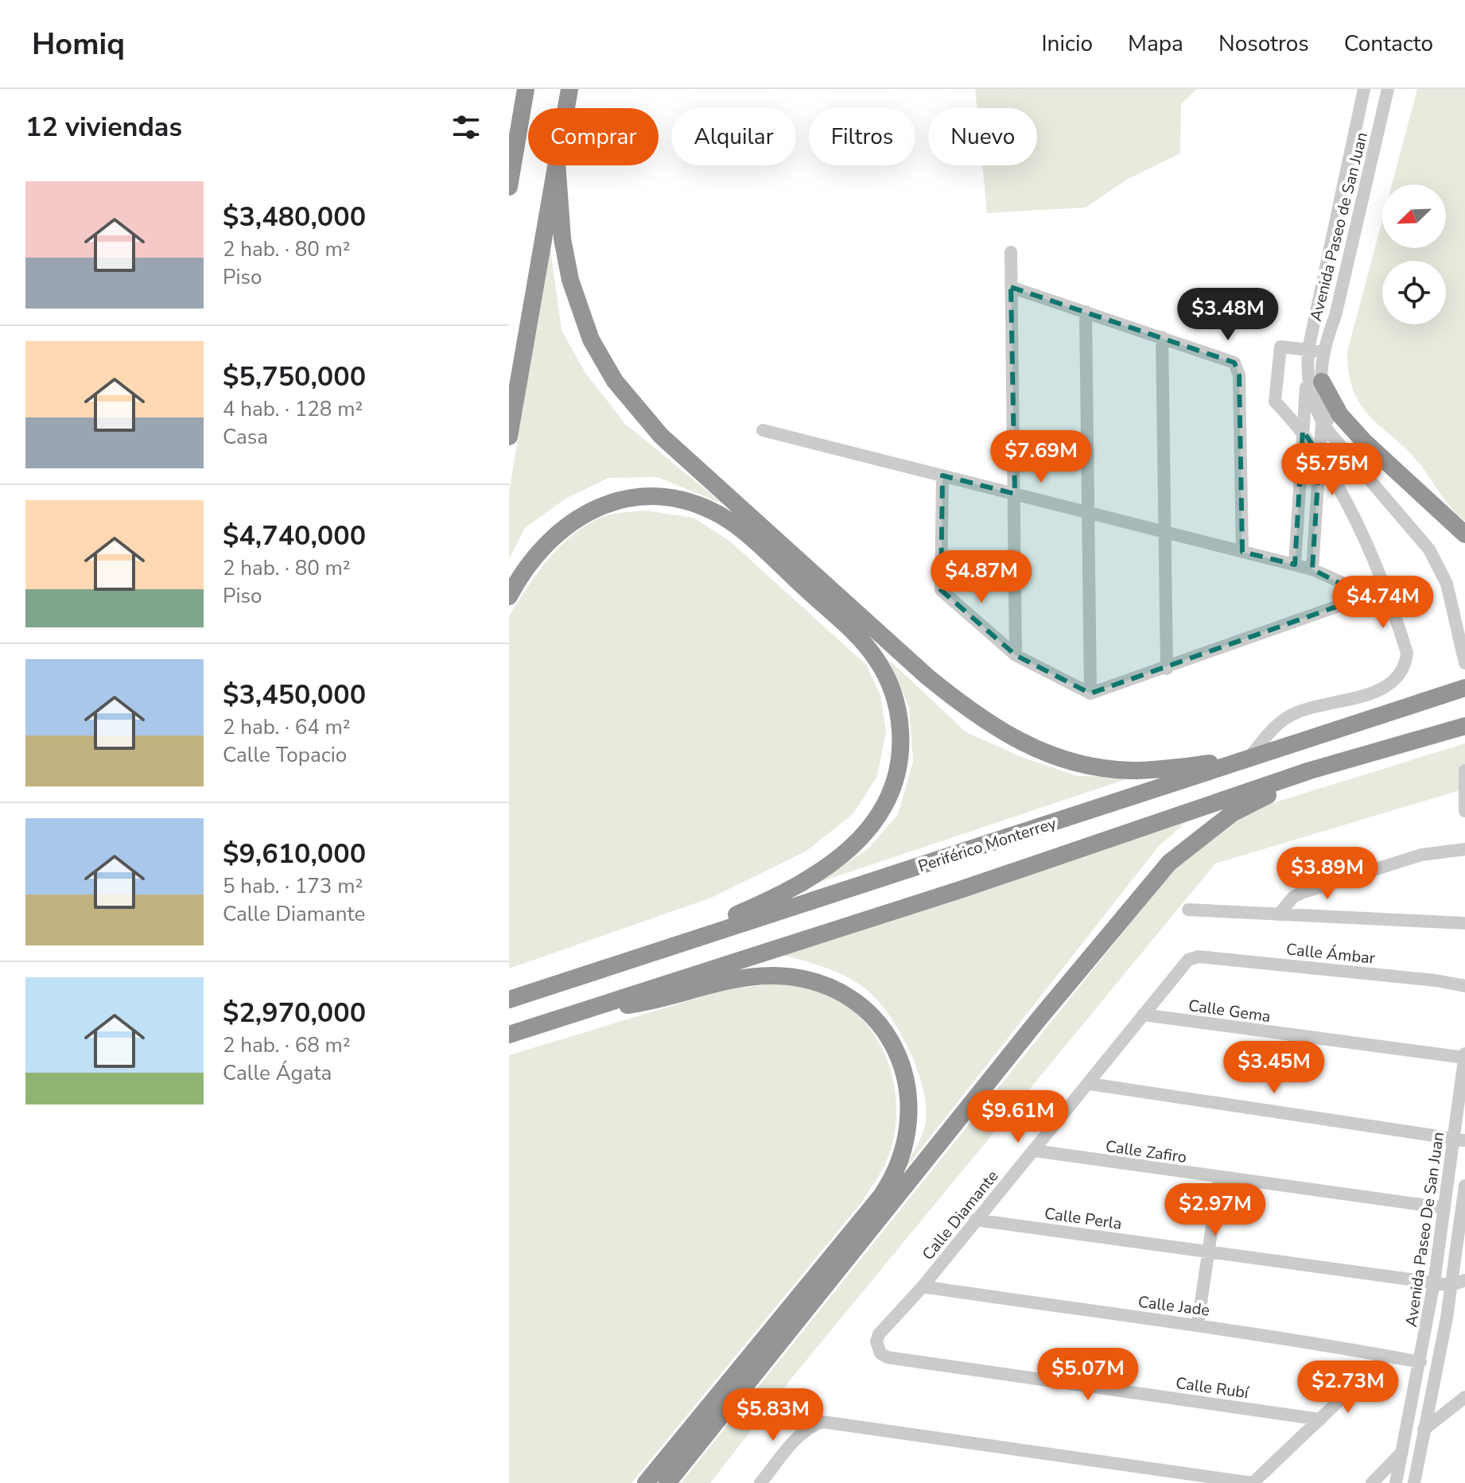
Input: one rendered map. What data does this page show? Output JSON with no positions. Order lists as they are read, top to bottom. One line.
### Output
{"streets":{"highway":["Periférico Monterrey"],"street":["Avenida Paseo de San Juan","Calle Ámbar","Calle Gema","Calle Zafiro","Calle Diamante","Calle Perla","Avenida Paseo De San Juan","Calle Jade","Calle Rubí"]},"crossings":[["Calle Ámbar","Calle Diamante"],["Calle Gema","Calle Diamante"],["Calle Gema","Avenida Paseo De San Juan"],["Calle Zafiro","Calle Diamante"],["Calle Zafiro","Avenida Paseo De San Juan"],["Calle Diamante","Calle Perla"],["Calle Diamante","Calle Jade"],["Calle Diamante","Calle Rubí"],["Calle Perla","Avenida Paseo De San Juan"],["Avenida Paseo De San Juan","Calle Jade"]],"north":"bottom left","page":{"header":"Homiq","nav":["Inicio","Mapa","Nosotros","Contacto"],"heading":"12 viviendas","chip":["Comprar","Alquilar","Filtros","Nuevo"],"list":[{"name":"$3,480,000","note":"2 hab. · 80 m² · Piso"},{"name":"$5,750,000","note":"4 hab. · 128 m² · Casa"},{"name":"$4,740,000","note":"2 hab. · 80 m² · Piso"},{"name":"$3,450,000","note":"2 hab. · 64 m² · Calle Topacio"},{"name":"$9,610,000","note":"5 hab. · 173 m² · Calle Diamante"},{"name":"$2,970,000","note":"2 hab. · 68 m² · Calle Ágata"}],"price":["$3.48M","$7.69M","$5.75M","$4.87M","$4.74M","$3.89M","$3.45M","$9.61M","$2.97M","$5.07M","$2.73M","$5.83M"]}}
